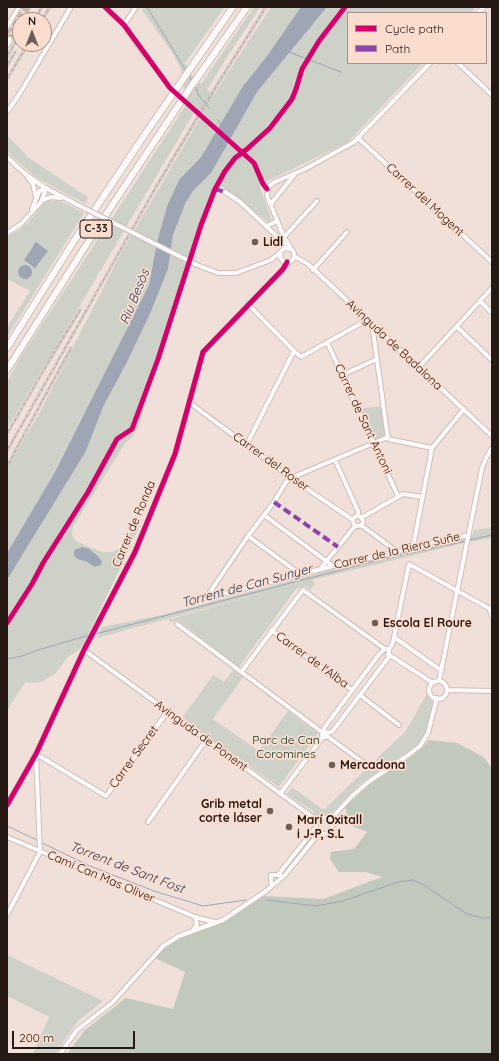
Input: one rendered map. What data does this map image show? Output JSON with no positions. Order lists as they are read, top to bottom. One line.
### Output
{"streets":{"highway":["C-33"],"street":["Carrer del Mogent","Avinguda de Badalona","Carrer de Sant Antoni","Carrer del Roser","Carrer de Ronda","Carrer de la Riera Suñe","Carrer de l'Alba","Avinguda de Ponent","Carrer Secret","Camí Can Mas Oliver"]},"crossings":[["Avinguda de Badalona","Carrer de Ronda"],["Carrer del Roser","Carrer de Ronda"],["Carrer de Ronda","Avinguda de Ponent"],["Carrer de Ronda","Carrer Secret"],["Avinguda de Ponent","Carrer Secret"]],"water":["Riu Besòs","Torrent de Can Sunyer","Torrent de Sant Fost"],"parks":["Parc de Can Coromines"],"places":["Lidl","Escola El Roure","Mercadona","Grib metal corte láser","Marí Oxitall i J-P, S.L"],"legend":["Cycle path","Path"],"scale_bar":"200 m","north":"top"}
